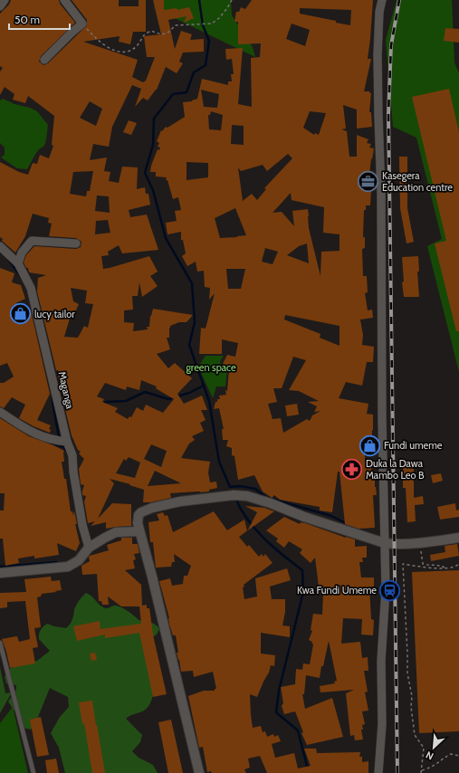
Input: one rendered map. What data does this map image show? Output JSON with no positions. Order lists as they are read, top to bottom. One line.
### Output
{"streets":{"street":["Maganga"]},"parks":["green space"],"places":{"office":["Kasegera Education centre"],"shop":["lucy tailor","Fundi umeme"],"pharmacy":["Duka la Dawa Mambo Leo B"],"station":["Kwa Fundi Umeme"]},"scale_bar":"50 m","north":"bottom left"}
